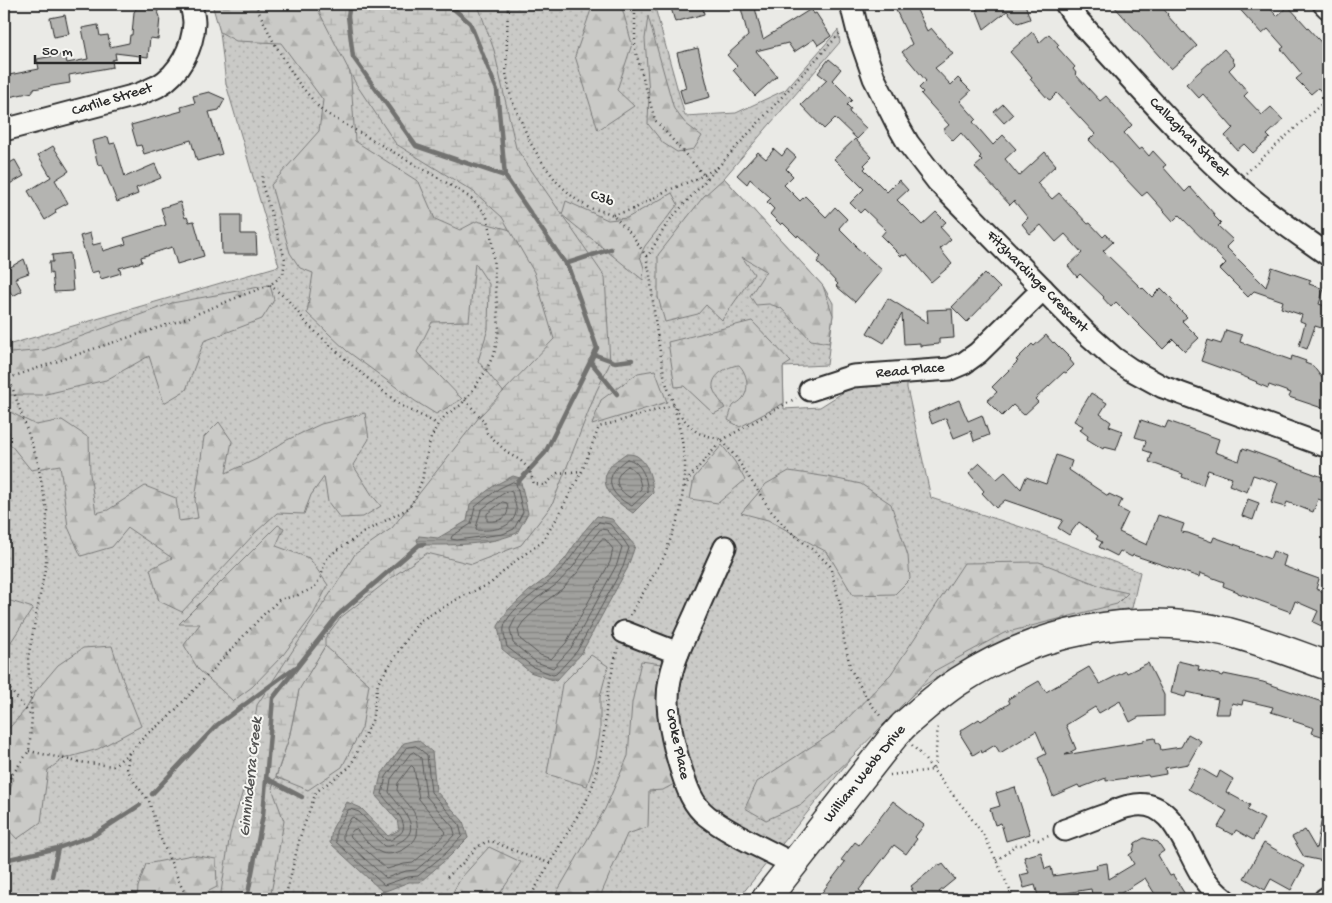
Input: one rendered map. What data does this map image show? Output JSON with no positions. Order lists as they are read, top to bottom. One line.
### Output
{"streets":{"main road":["William Webb Drive"],"street":["Carlile Street","Callaghan Street","Fitzhardinge Crescent","Read Place","Croke Place"],"path":["C3b"]},"crossings":[["Fitzhardinge Crescent","Read Place"],["Croke Place","William Webb Drive"]],"water":["Ginninderra Creek"],"scale_bar":"50 m"}
